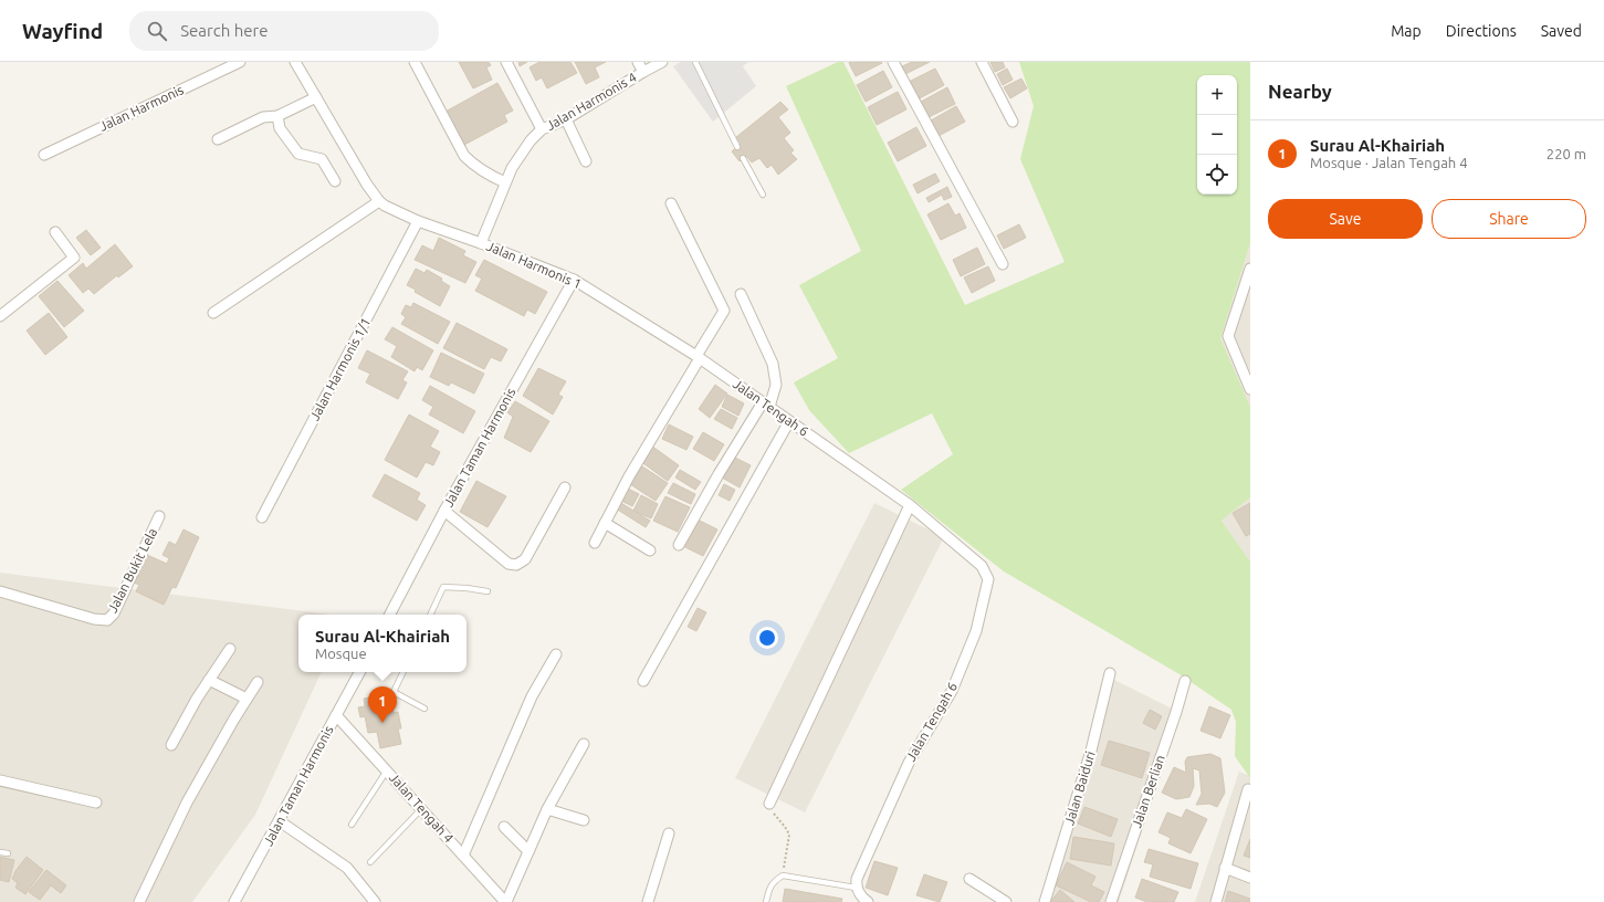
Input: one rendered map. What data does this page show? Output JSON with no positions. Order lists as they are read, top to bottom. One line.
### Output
{"streets":{"street":["Jalan Harmonis 4","Jalan Harmonis","Jalan Harmonis 1","Jalan Harmonis 1/1","Jalan Tengah 6","Jalan Taman Harmonis","Jalan Bukit Lela","Jalan Baiduri","Jalan Berlian","Jalan Tengah 4"]},"crossings":[["Jalan Harmonis 4","Jalan Harmonis 1"],["Jalan Harmonis 1","Jalan Harmonis 1/1"],["Jalan Harmonis 1","Jalan Tengah 6"],["Jalan Harmonis 1","Jalan Taman Harmonis"],["Jalan Taman Harmonis","Jalan Tengah 4"]],"page":{"header":"Wayfind","search":"Search here","nav":["Map","Directions","Saved"],"heading":"Nearby","map_buttons":["+","−"],"list":[{"mark":"1","name":"Surau Al-Khairiah","note":"Mosque · Jalan Tengah 4","value":"220 m"}],"buttons":["Save","Share"],"popup":["Surau Al-Khairiah","Mosque"],"pins":"1"}}
